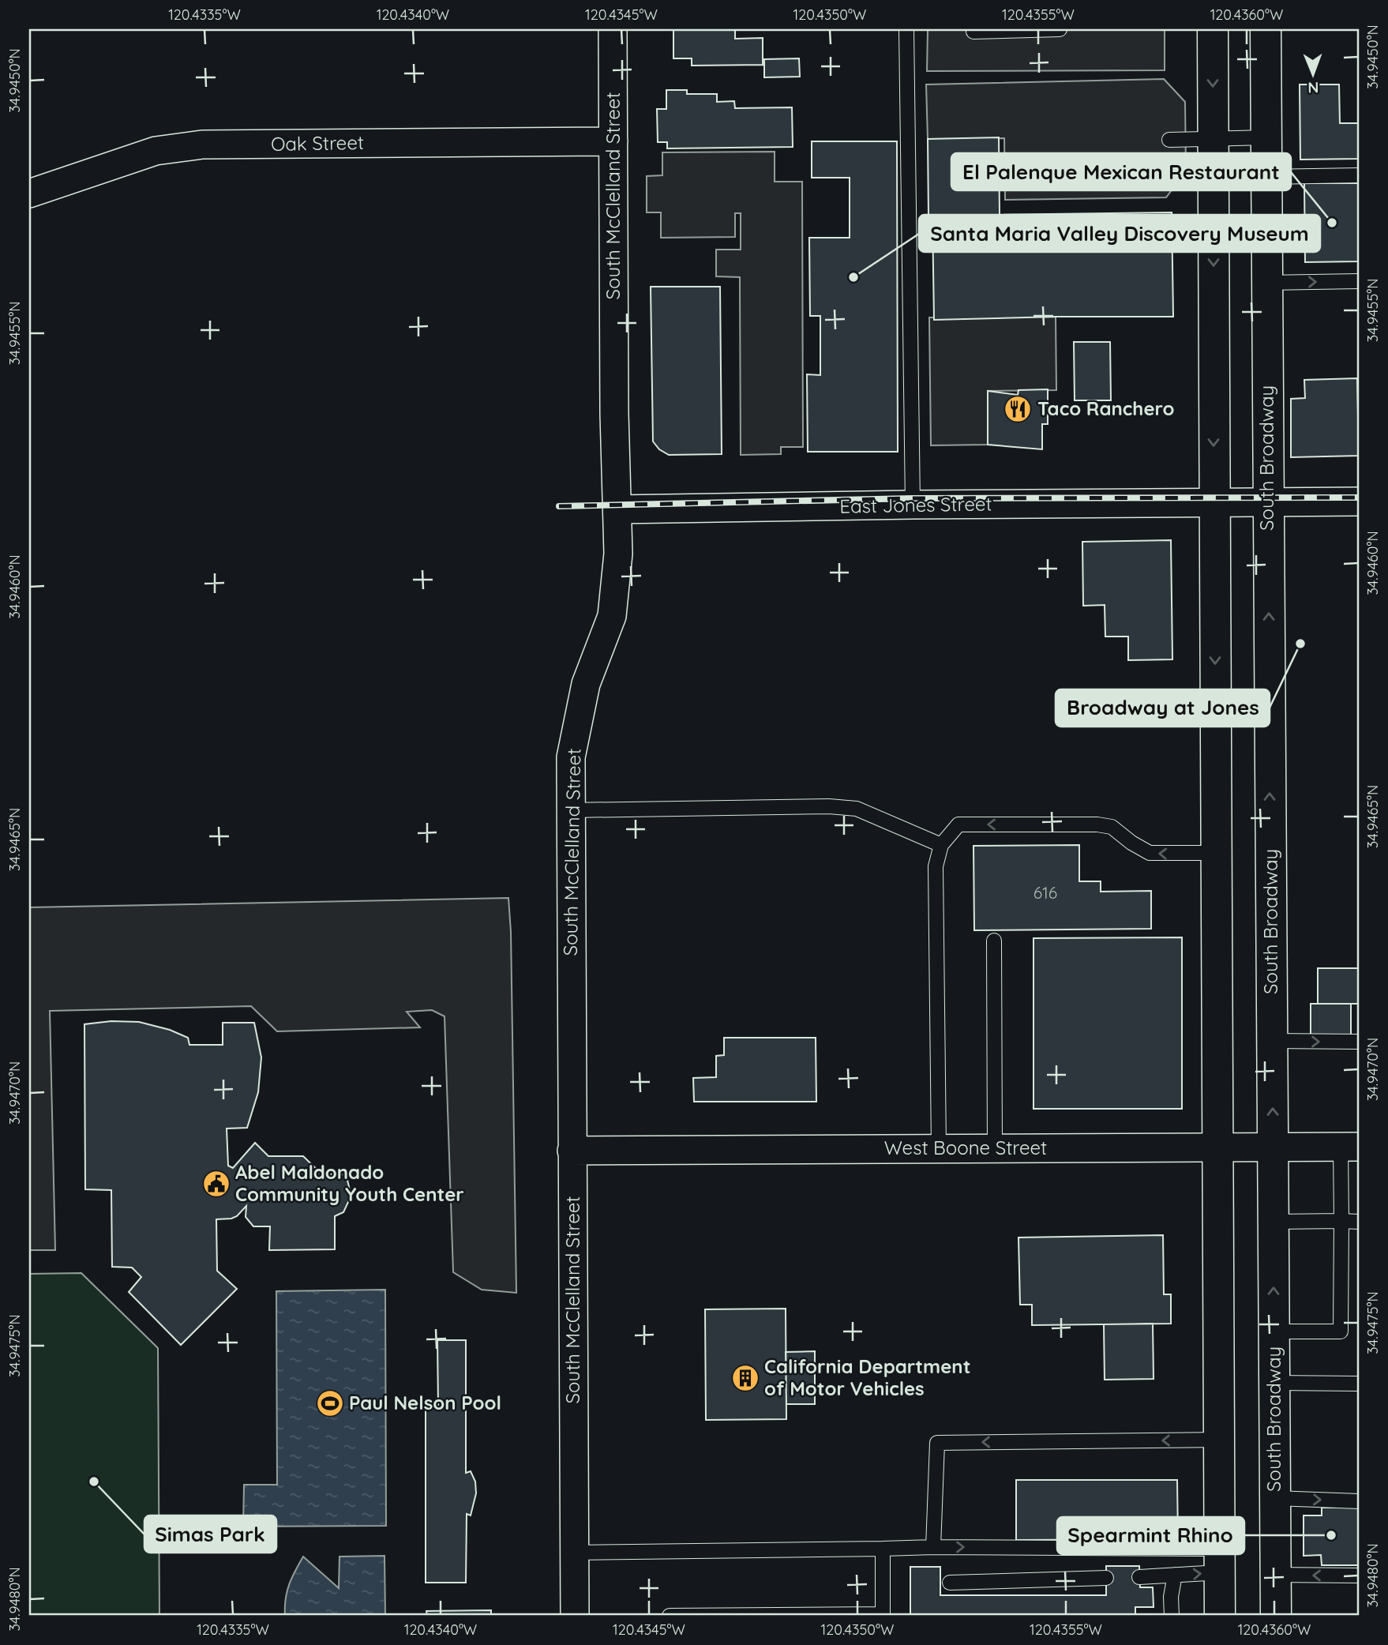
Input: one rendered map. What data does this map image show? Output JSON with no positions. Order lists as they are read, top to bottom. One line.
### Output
{"streets":{"main road":["South Broadway"],"street":["Oak Street","South McClelland Street","East Jones Street","West Boone Street"]},"crossings":[["Oak Street","South McClelland Street"],["South McClelland Street","East Jones Street"],["South McClelland Street","West Boone Street"],["South Broadway","East Jones Street"],["South Broadway","West Boone Street"]],"places":{"other":["El Palenque Mexican Restaurant","Santa Maria Valley Discovery Museum","Broadway at Jones","Simas Park","Spearmint Rhino"],"restaurant":["Taco Ranchero"],"public building":["Abel Maldonado Community Youth Center"],"building":["California Department of Motor Vehicles"],"sports":["Paul Nelson Pool"]},"house_numbers":["616"],"north":"bottom","coordinates":["120.4335°W","120.4340°W","120.4345°W","120.4350°W","120.4355°W","120.4360°W","34.9450°N","34.9455°N","34.9460°N","34.9465°N","34.9470°N","34.9475°N","34.9480°N"]}
